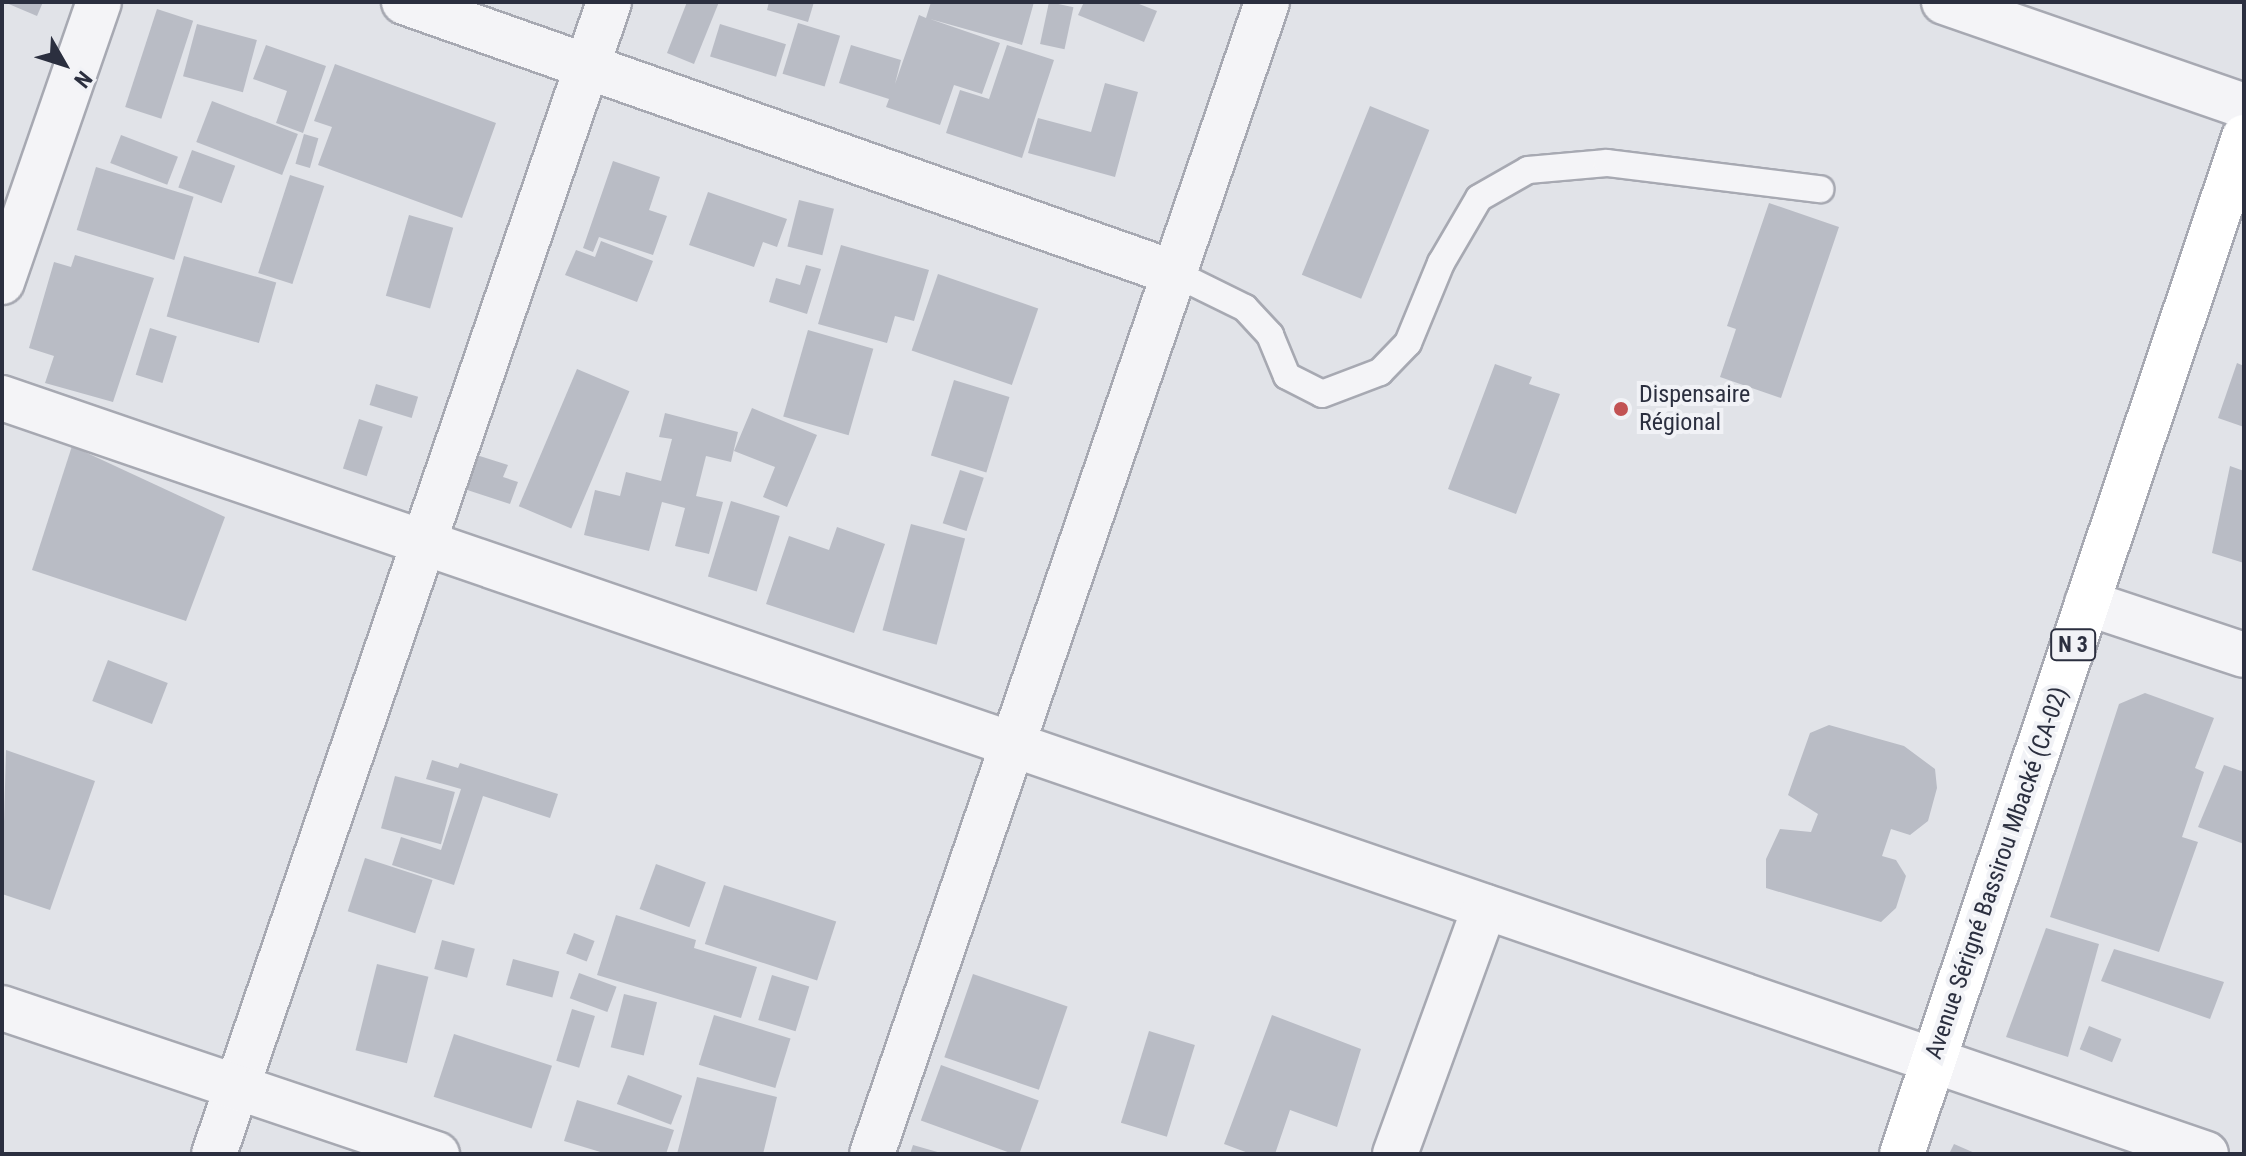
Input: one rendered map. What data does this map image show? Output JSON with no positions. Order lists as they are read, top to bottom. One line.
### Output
{"streets":{"main road":["N 3","Avenue Sérigné Bassirou Mbacké (CA-02)"]},"places":["Dispensaire Régional"],"north":"bottom right"}
